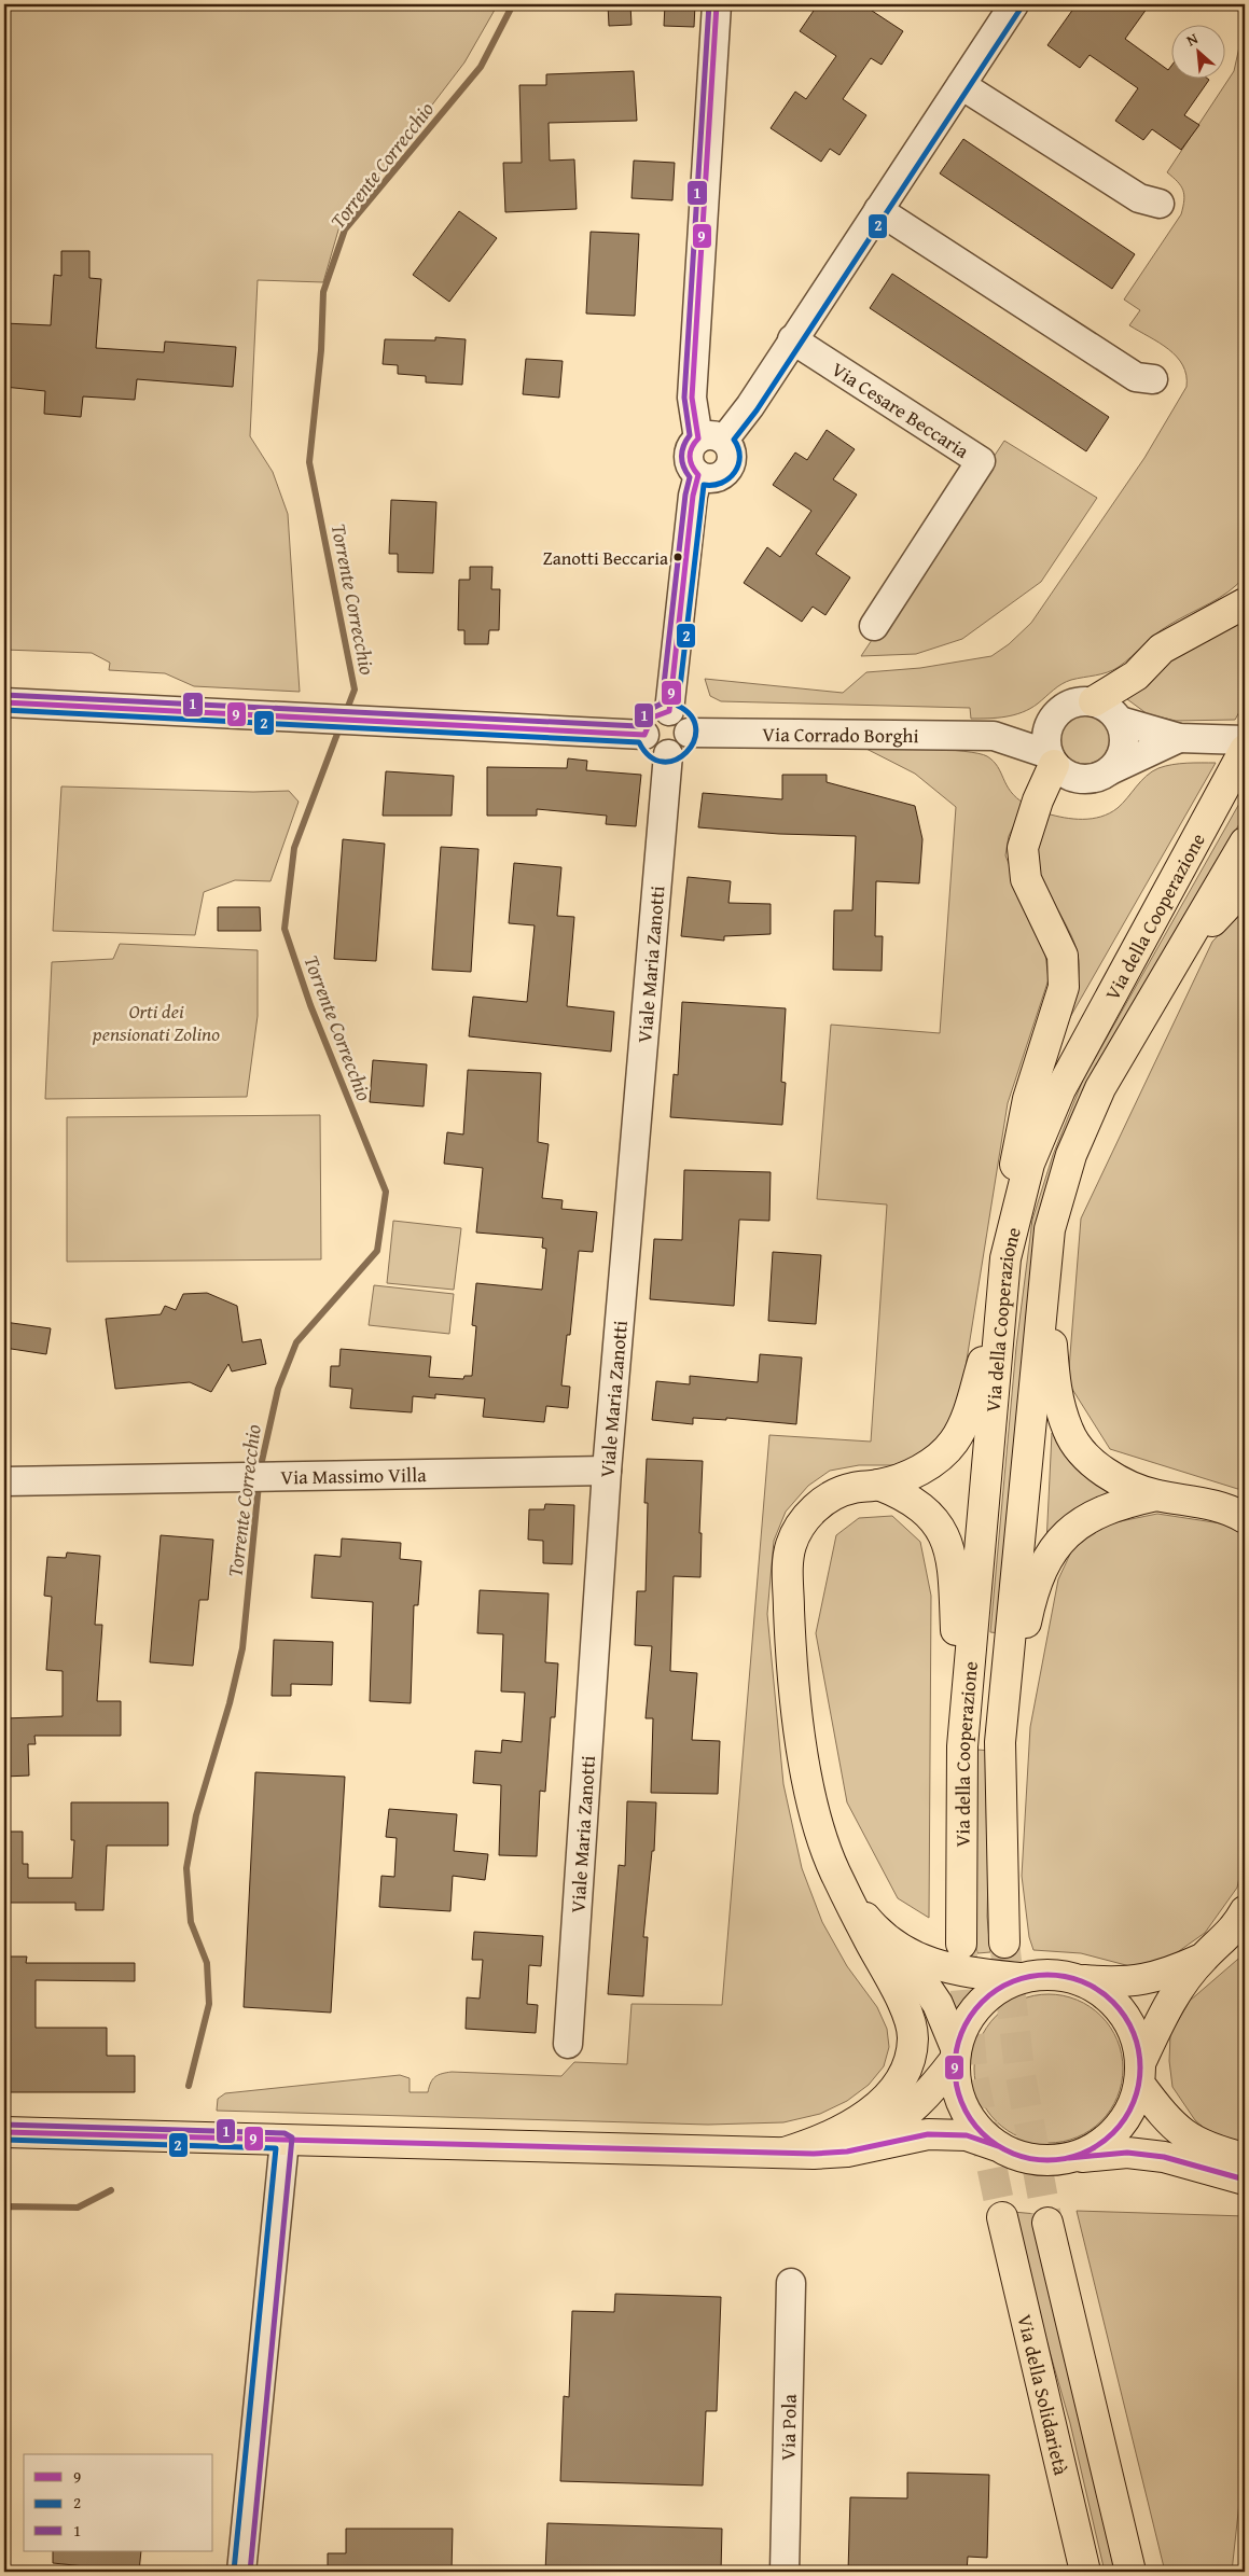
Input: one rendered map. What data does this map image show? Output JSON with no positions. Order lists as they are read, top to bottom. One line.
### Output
{"streets":{"main road":["Via della Cooperazione","Via della Solidarietà"],"street":["Via Cesare Beccaria","Via Corrado Borghi","Viale Maria Zanotti","Via Massimo Villa","Via Pola"]},"crossings":[["Via Corrado Borghi","Viale Maria Zanotti"],["Viale Maria Zanotti","Via Massimo Villa"]],"water":["Torrente Correcchio"],"parks":["Orti dei pensionati Zolino"],"places":["Zanotti Beccaria"],"lines":["transit line 9","transit line 1","transit line 2"],"legend":["9","2","1"],"north":"top left"}
